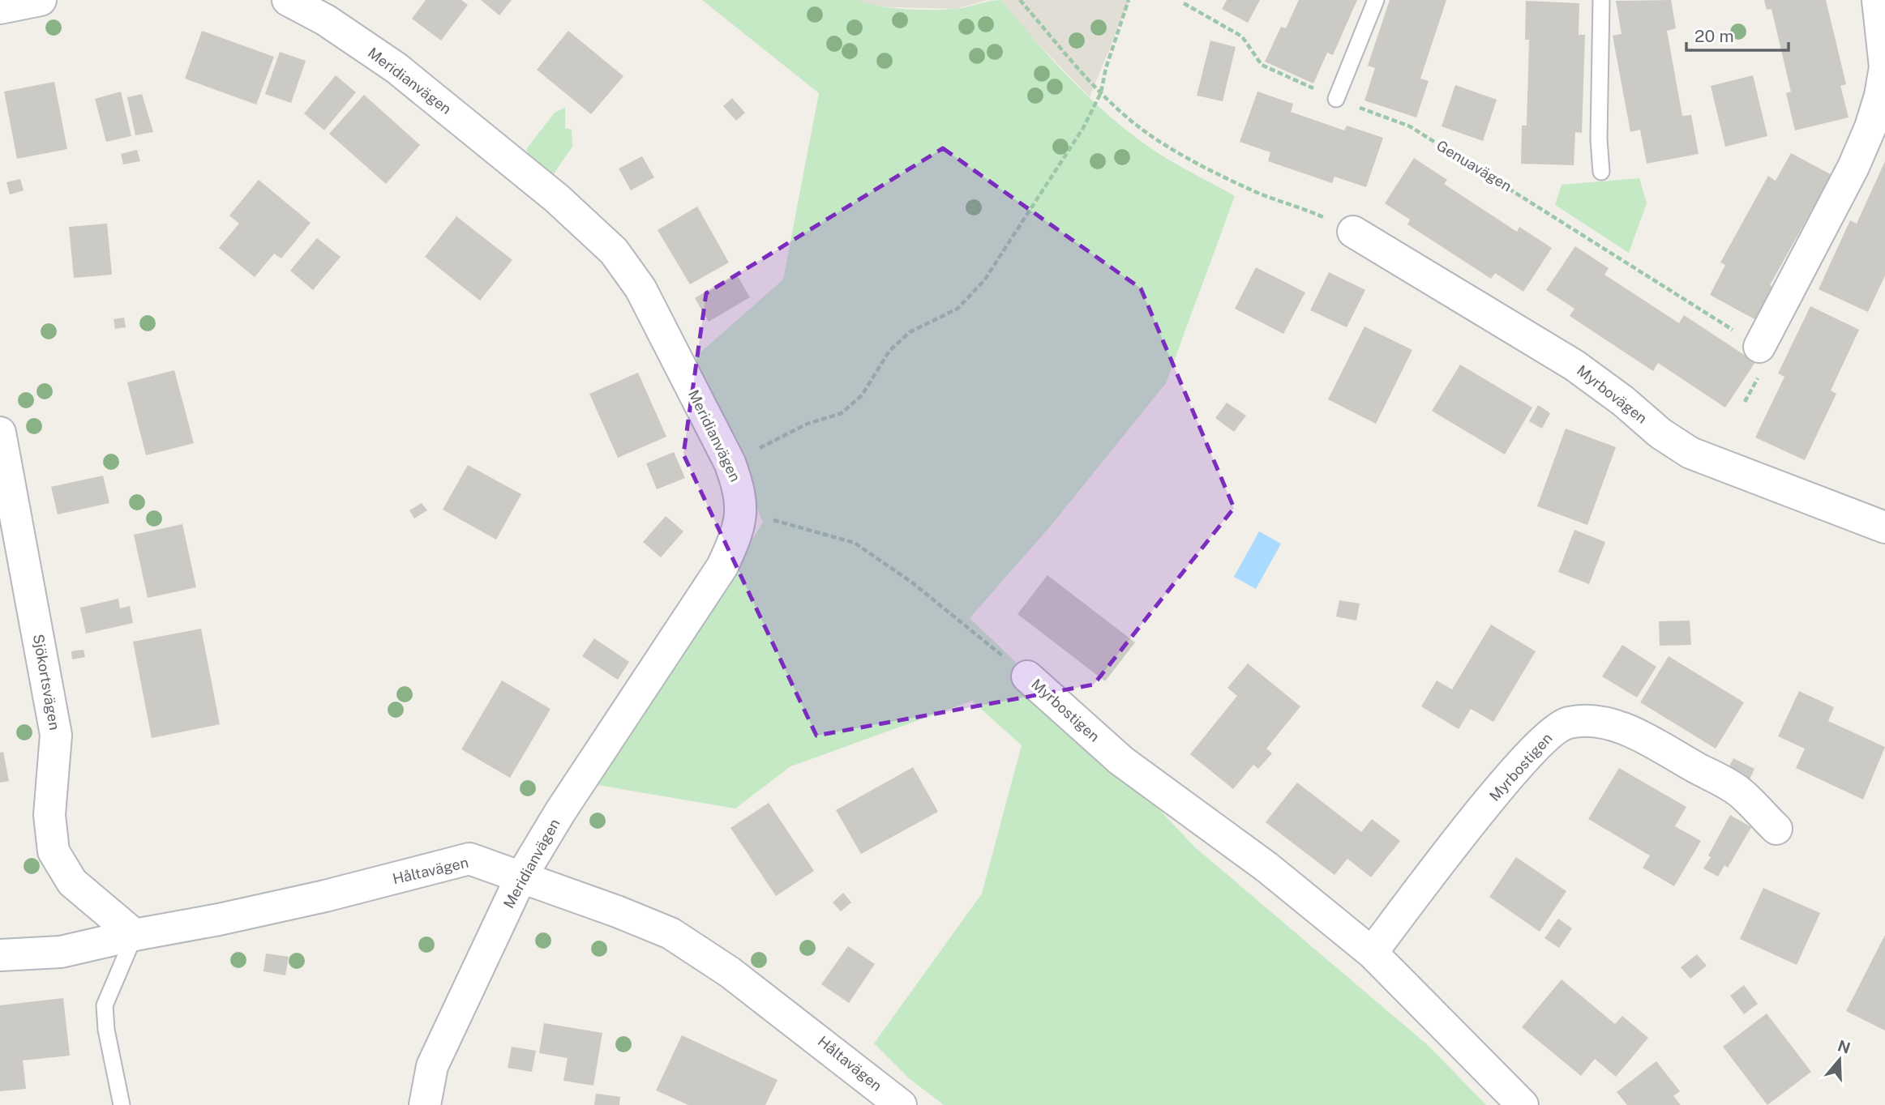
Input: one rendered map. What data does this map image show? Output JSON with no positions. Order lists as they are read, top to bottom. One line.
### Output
{"streets":{"street":["Meridianvägen","Myrbovägen","Sjökortsvägen","Myrbostigen","Håltavägen"],"path":["Genuavägen"]},"crossings":[["Meridianvägen","Håltavägen"],["Sjökortsvägen","Håltavägen"]],"scale_bar":"20 m","north":"top"}
